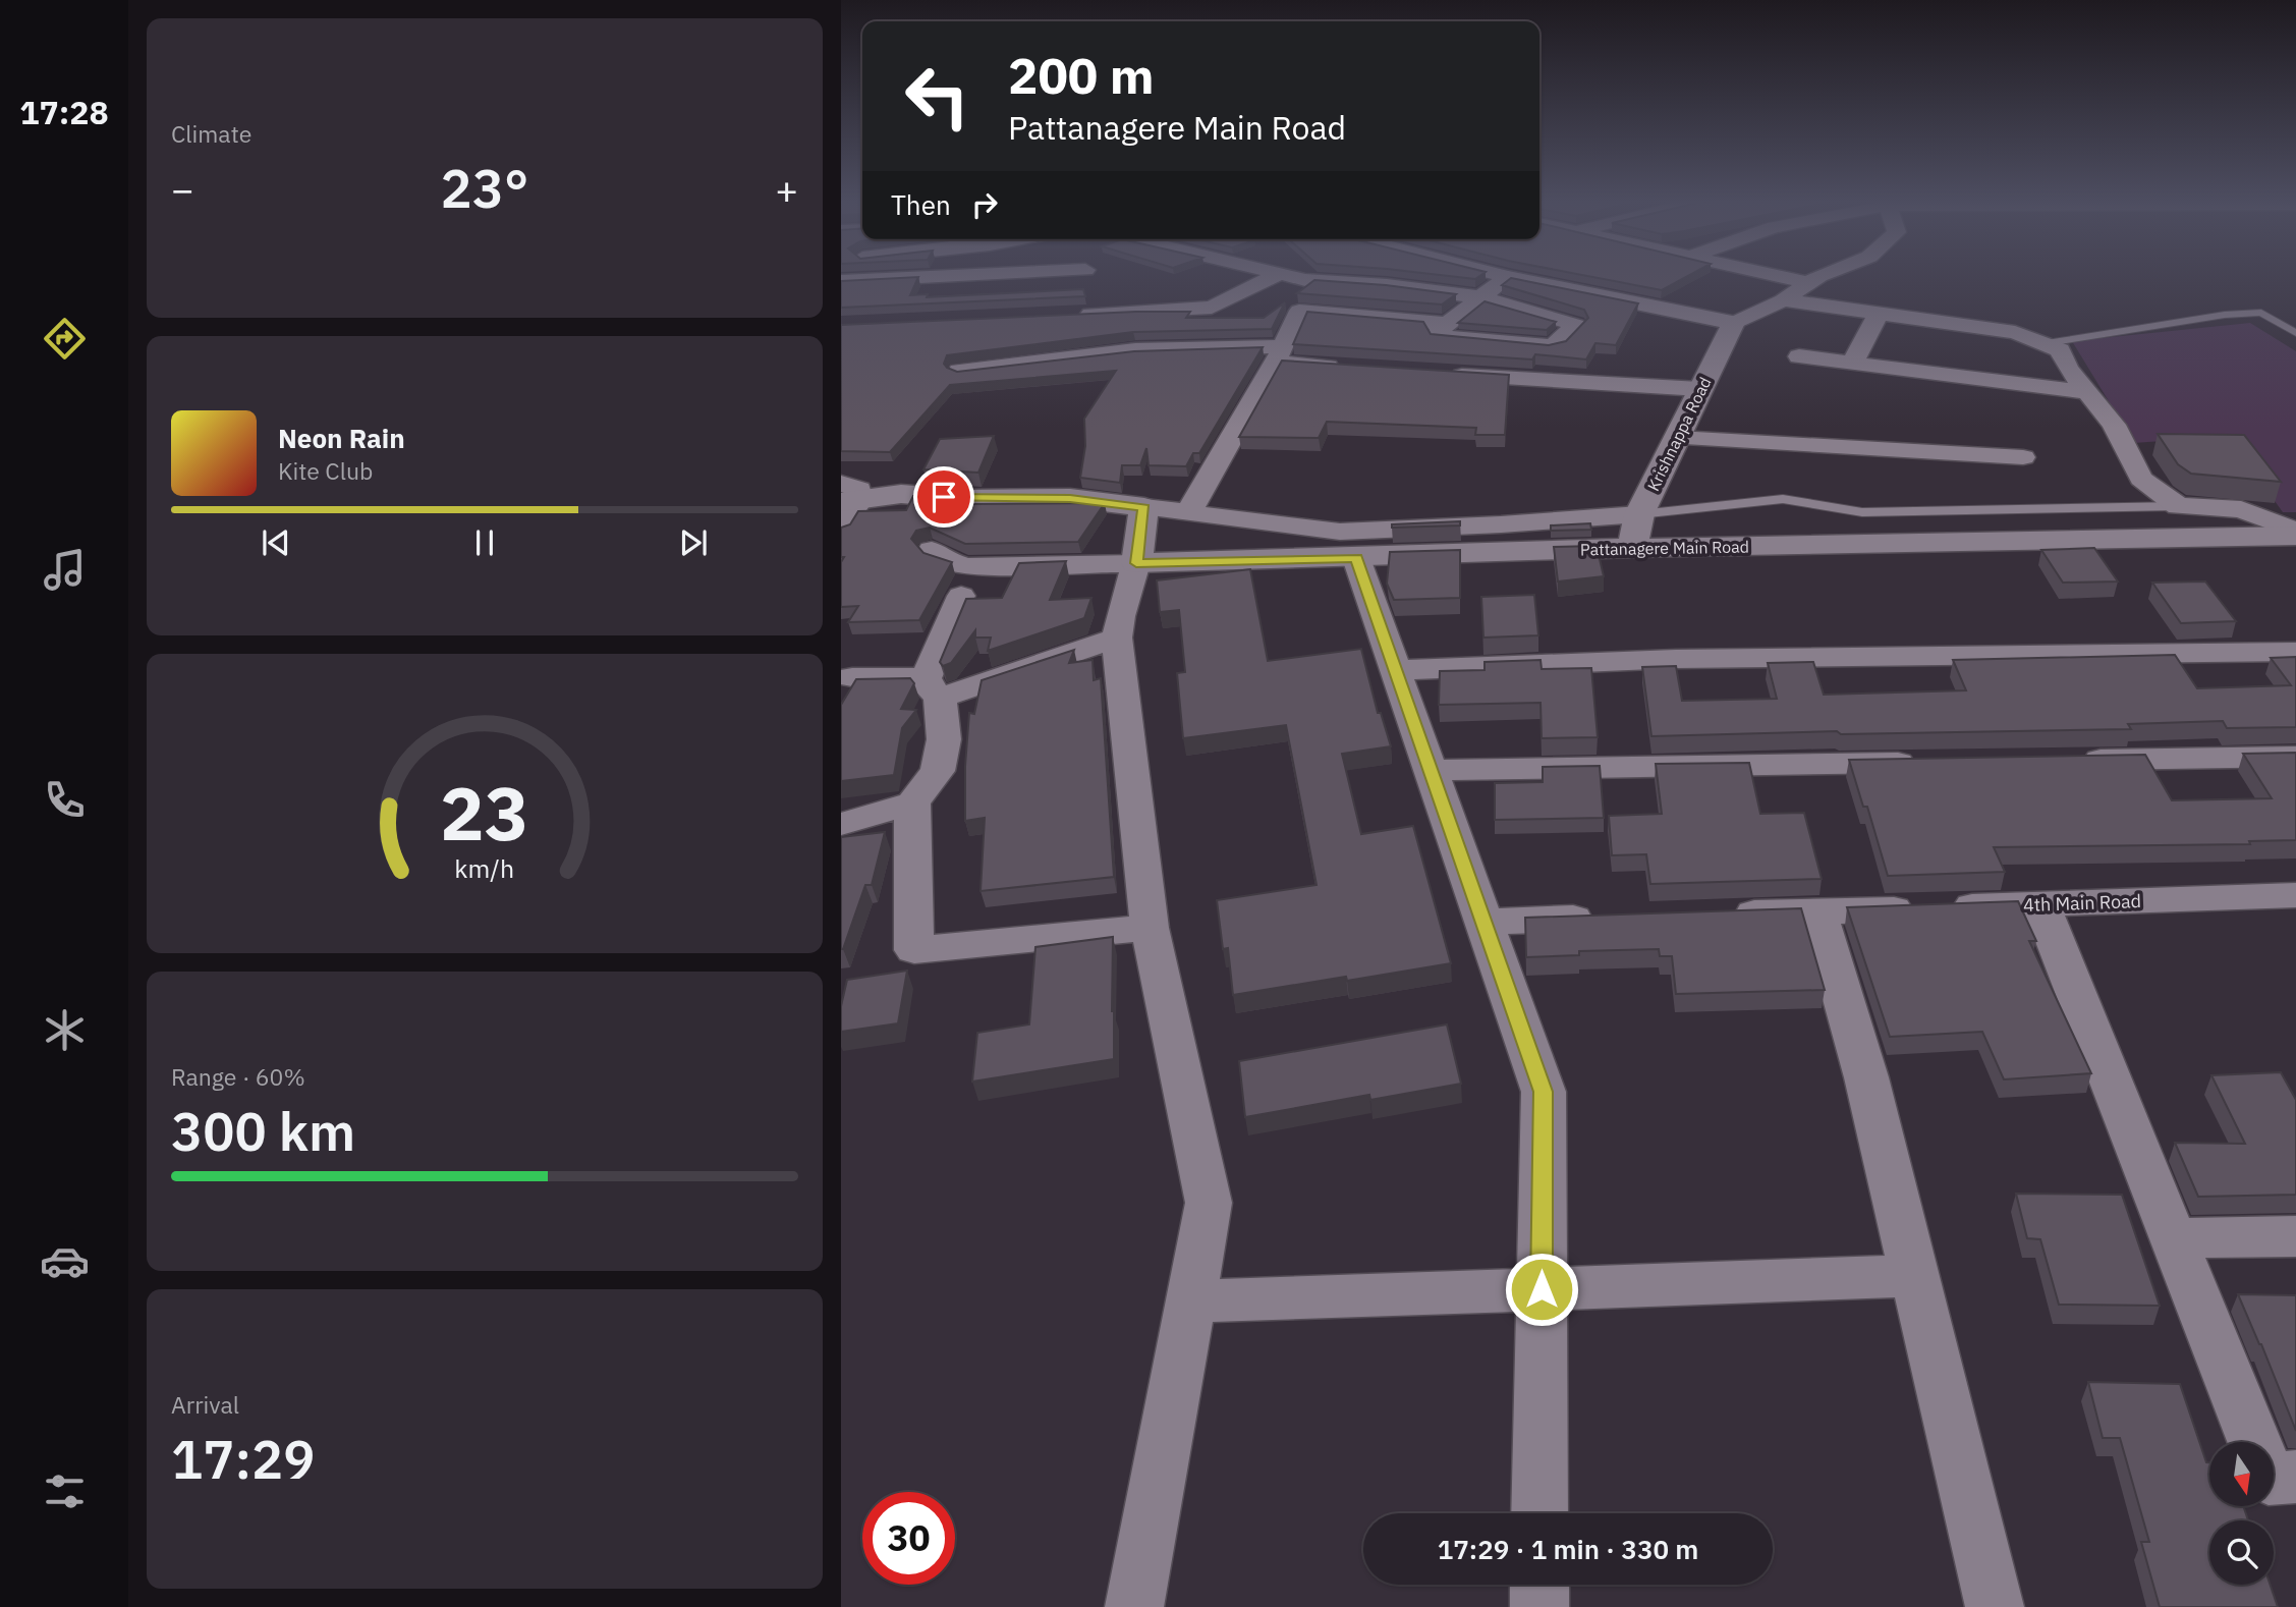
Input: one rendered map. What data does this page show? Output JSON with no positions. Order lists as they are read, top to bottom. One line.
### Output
{"streets":{"street":["Krishnappa Road","Pattanagere Main Road","4th Main Road"]},"crossings":[["Krishnappa Road","Pattanagere Main Road"]],"north":"bottom","page":{"tabs":"17:28","tile":["Climate",["Range · 60%","300 km"],["Arrival","17:29"]],"turn":["200 m","Pattanagere Main Road"],"heat":["−","23°","+"],"then":"Then","song":["Neon Rain","Kite Club"],"limit":"30","trip":"17:29 · 1 min · 330 m","gauge":["23","km/h"]}}
